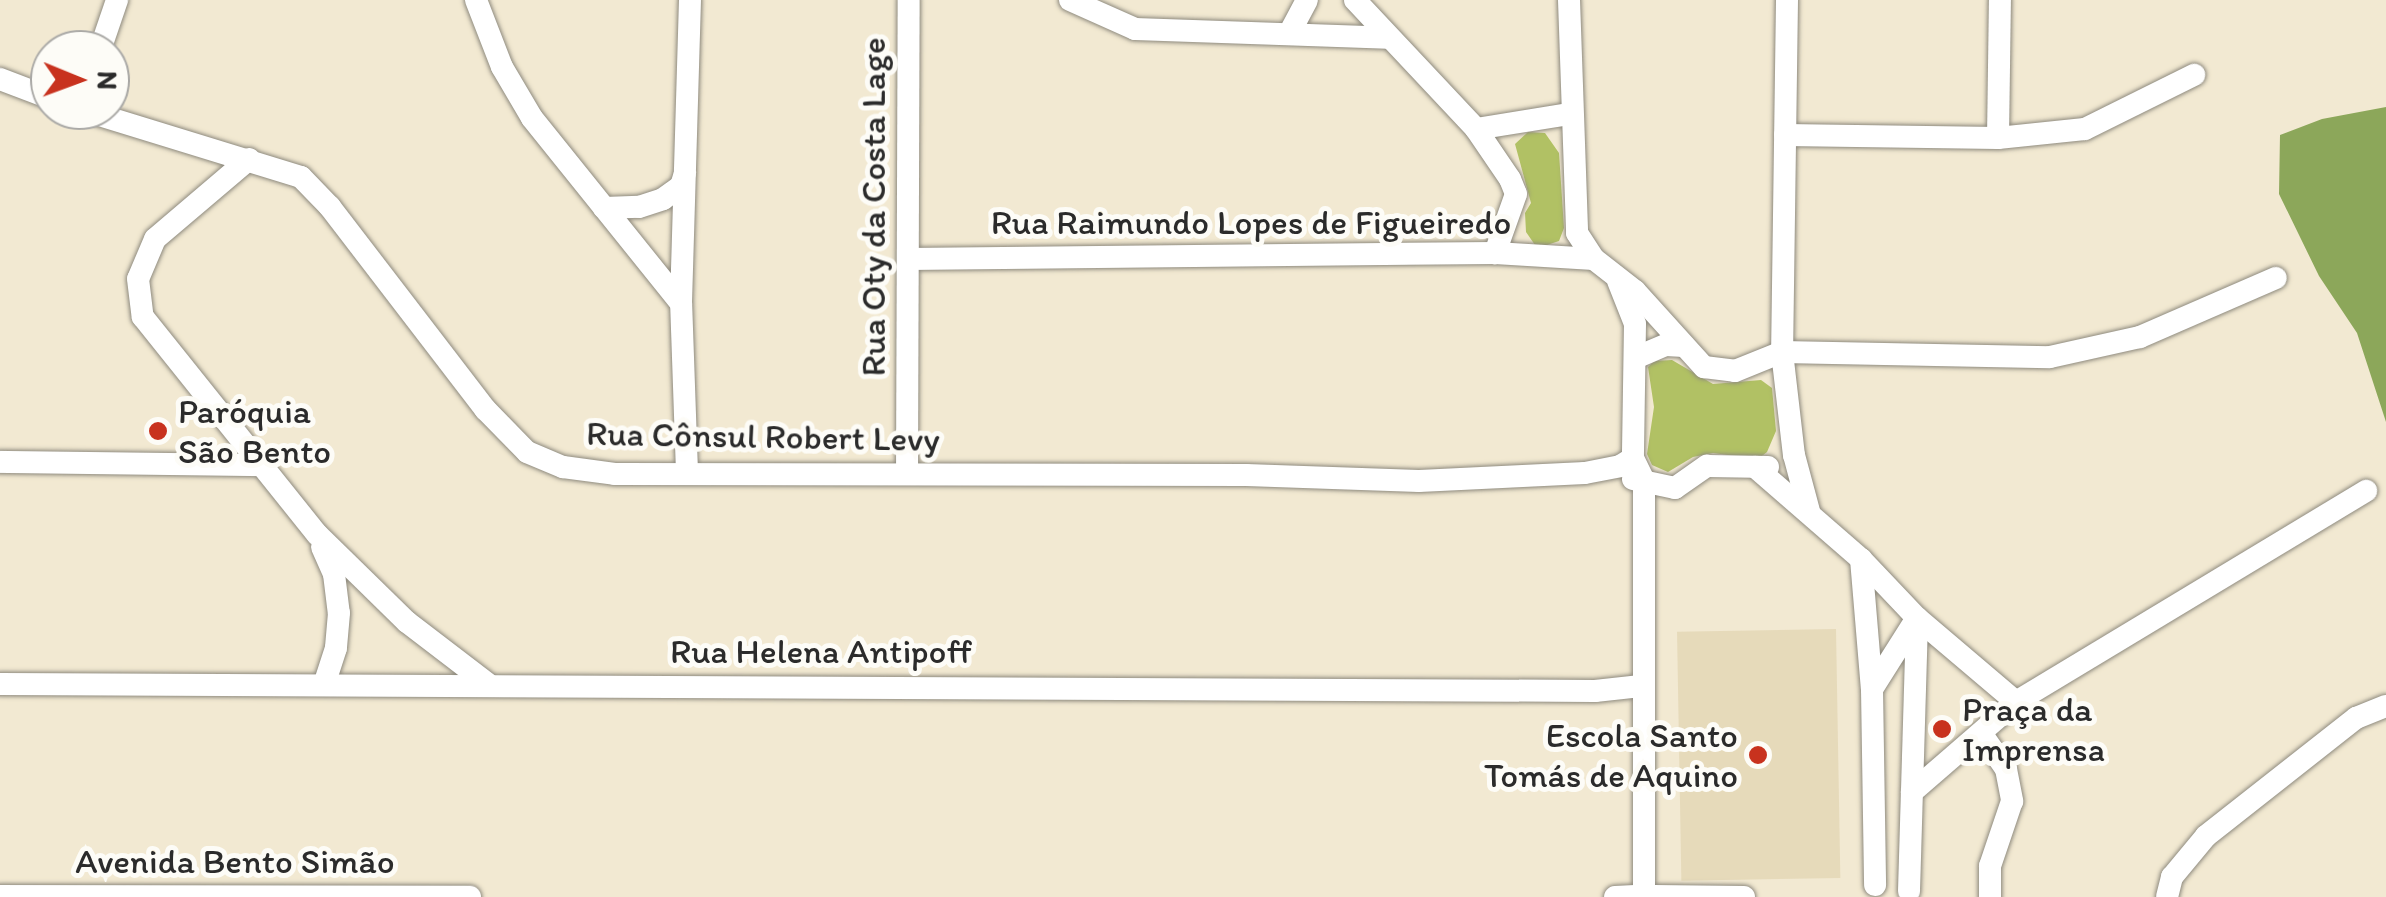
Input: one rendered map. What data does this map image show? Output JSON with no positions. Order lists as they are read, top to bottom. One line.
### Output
{"streets":{"street":["Rua Oty da Costa Lage","Rua Raimundo Lopes de Figueiredo","Rua Cônsul Robert Levy","Rua Helena Antipoff","Avenida Bento Simão"]},"crossings":[["Rua Oty da Costa Lage","Rua Raimundo Lopes de Figueiredo"],["Rua Oty da Costa Lage","Rua Cônsul Robert Levy"]],"places":["Paróquia São Bento","Praça da Imprensa","Escola Santo Tomás de Aquino"],"north":"right"}
